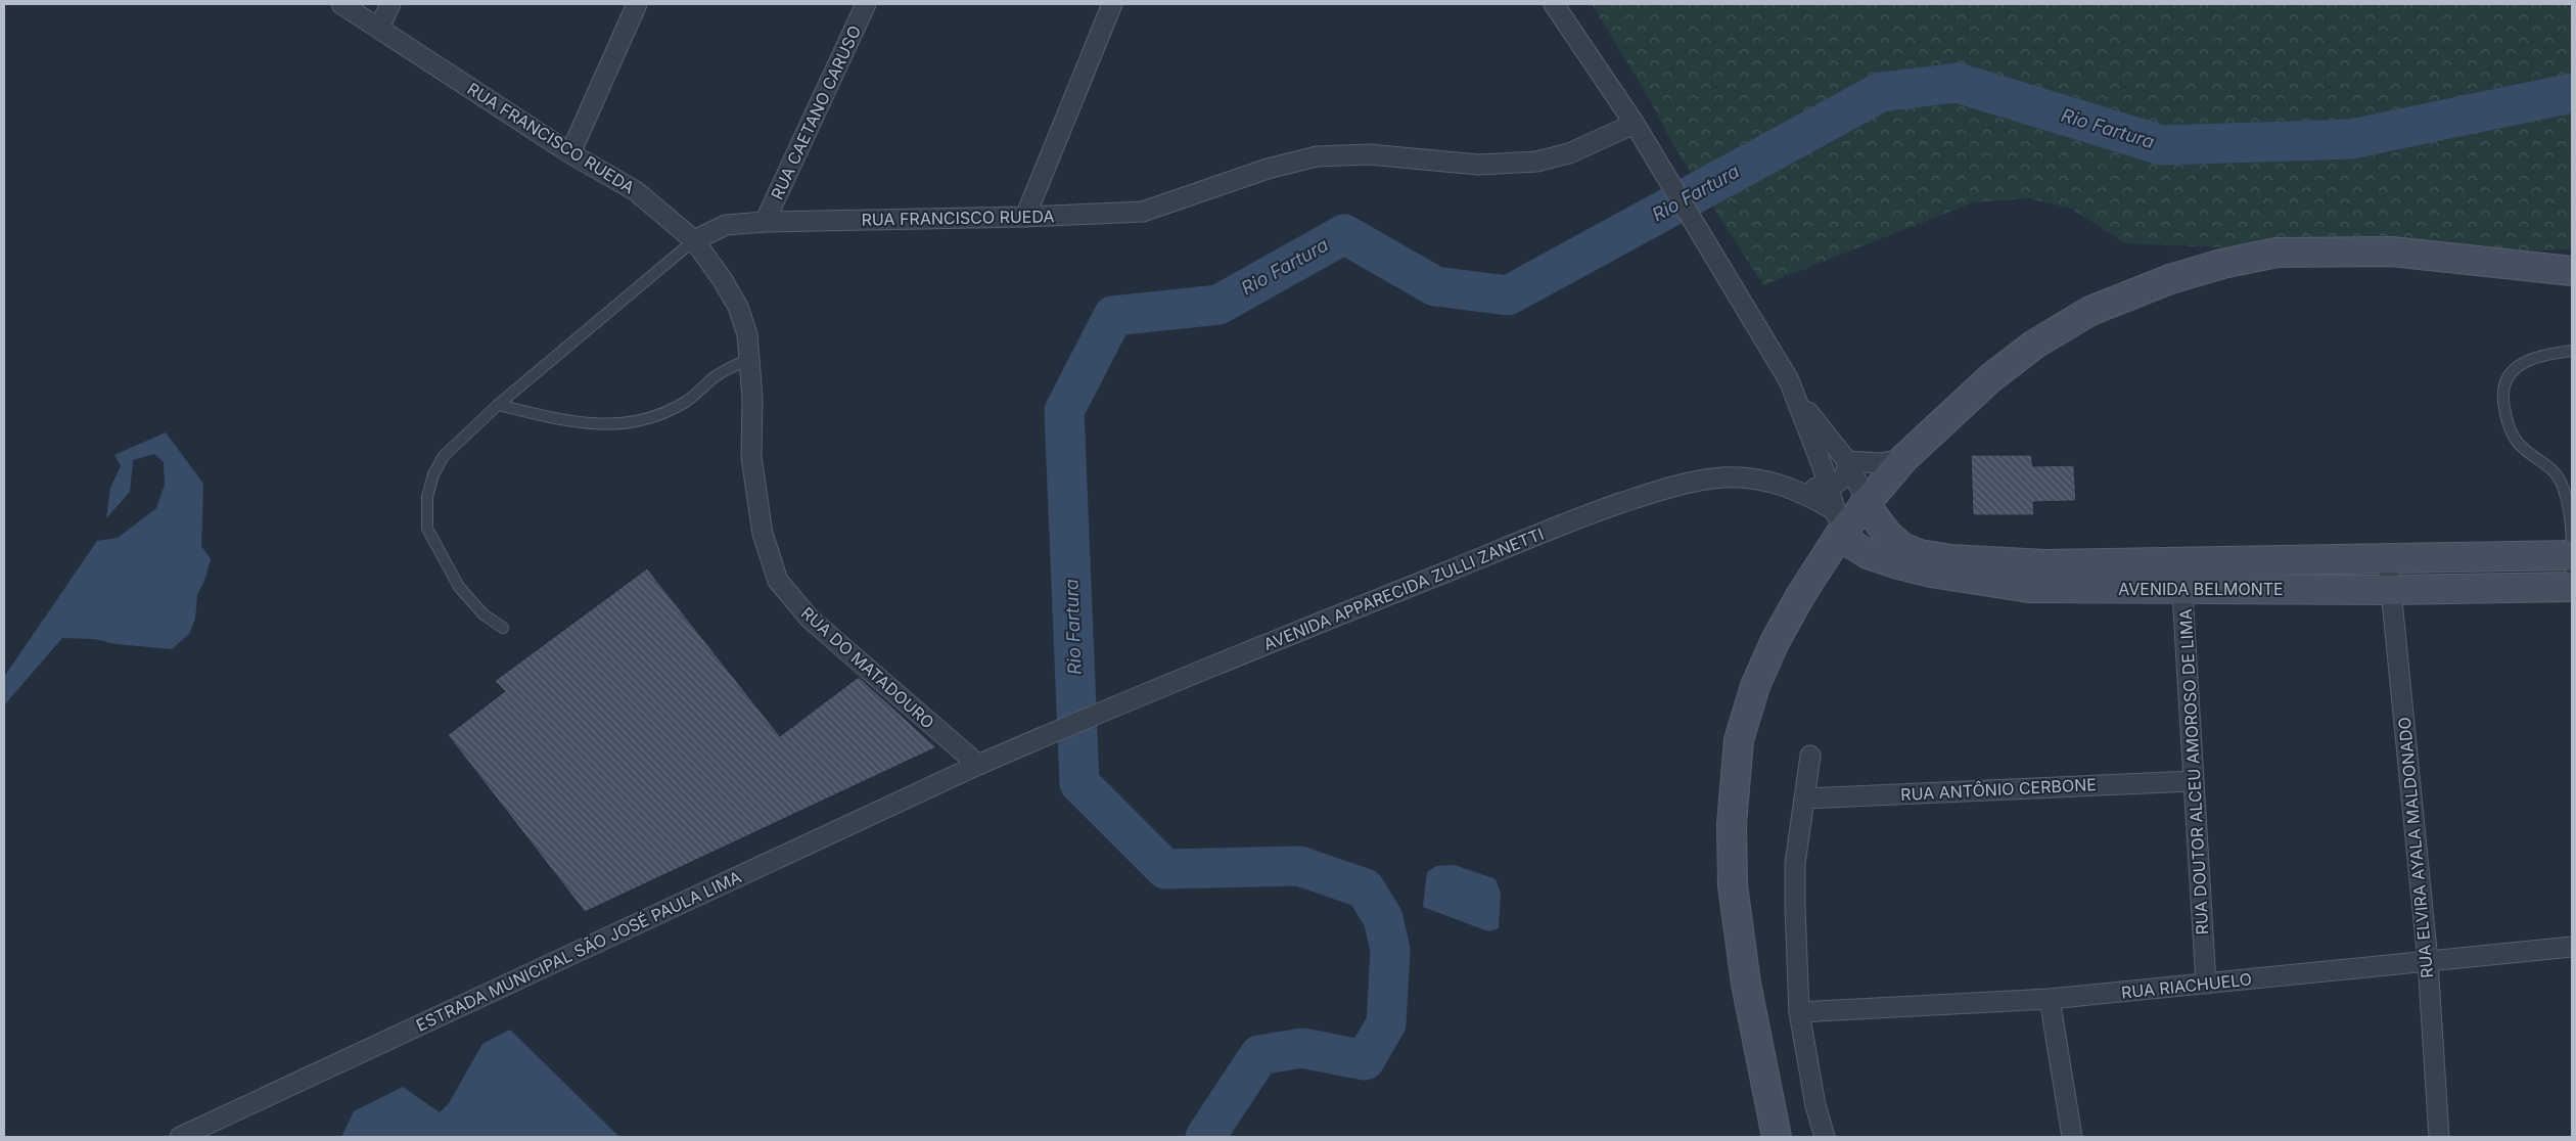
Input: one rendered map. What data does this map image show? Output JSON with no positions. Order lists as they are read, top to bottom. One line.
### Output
{"streets":{"main road":["AVENIDA BELMONTE"],"street":["RUA CAETANO CARUSO","RUA FRANCISCO RUEDA","AVENIDA APPARECIDA ZULLI ZANETTI","RUA DO MATADOURO","RUA DOUTOR ALCEU AMOROSO DE LIMA","RUA ANTÔNIO CERBONE","RUA ELVIRA AYALA MALDONADO","ESTRADA MUNICIPAL SÃO JOSÉ PAULA LIMA","RUA RIACHUELO"]},"crossings":[["RUA CAETANO CARUSO","RUA FRANCISCO RUEDA"],["RUA FRANCISCO RUEDA","RUA DO MATADOURO"],["AVENIDA APPARECIDA ZULLI ZANETTI","AVENIDA BELMONTE"],["AVENIDA APPARECIDA ZULLI ZANETTI","RUA DO MATADOURO"],["AVENIDA APPARECIDA ZULLI ZANETTI","ESTRADA MUNICIPAL SÃO JOSÉ PAULA LIMA"],["AVENIDA BELMONTE","RUA DOUTOR ALCEU AMOROSO DE LIMA"],["AVENIDA BELMONTE","RUA ELVIRA AYALA MALDONADO"],["RUA DO MATADOURO","ESTRADA MUNICIPAL SÃO JOSÉ PAULA LIMA"],["RUA DOUTOR ALCEU AMOROSO DE LIMA","RUA ANTÔNIO CERBONE"],["RUA DOUTOR ALCEU AMOROSO DE LIMA","RUA RIACHUELO"],["RUA ELVIRA AYALA MALDONADO","RUA RIACHUELO"]],"water":["Rio Fartura"]}
